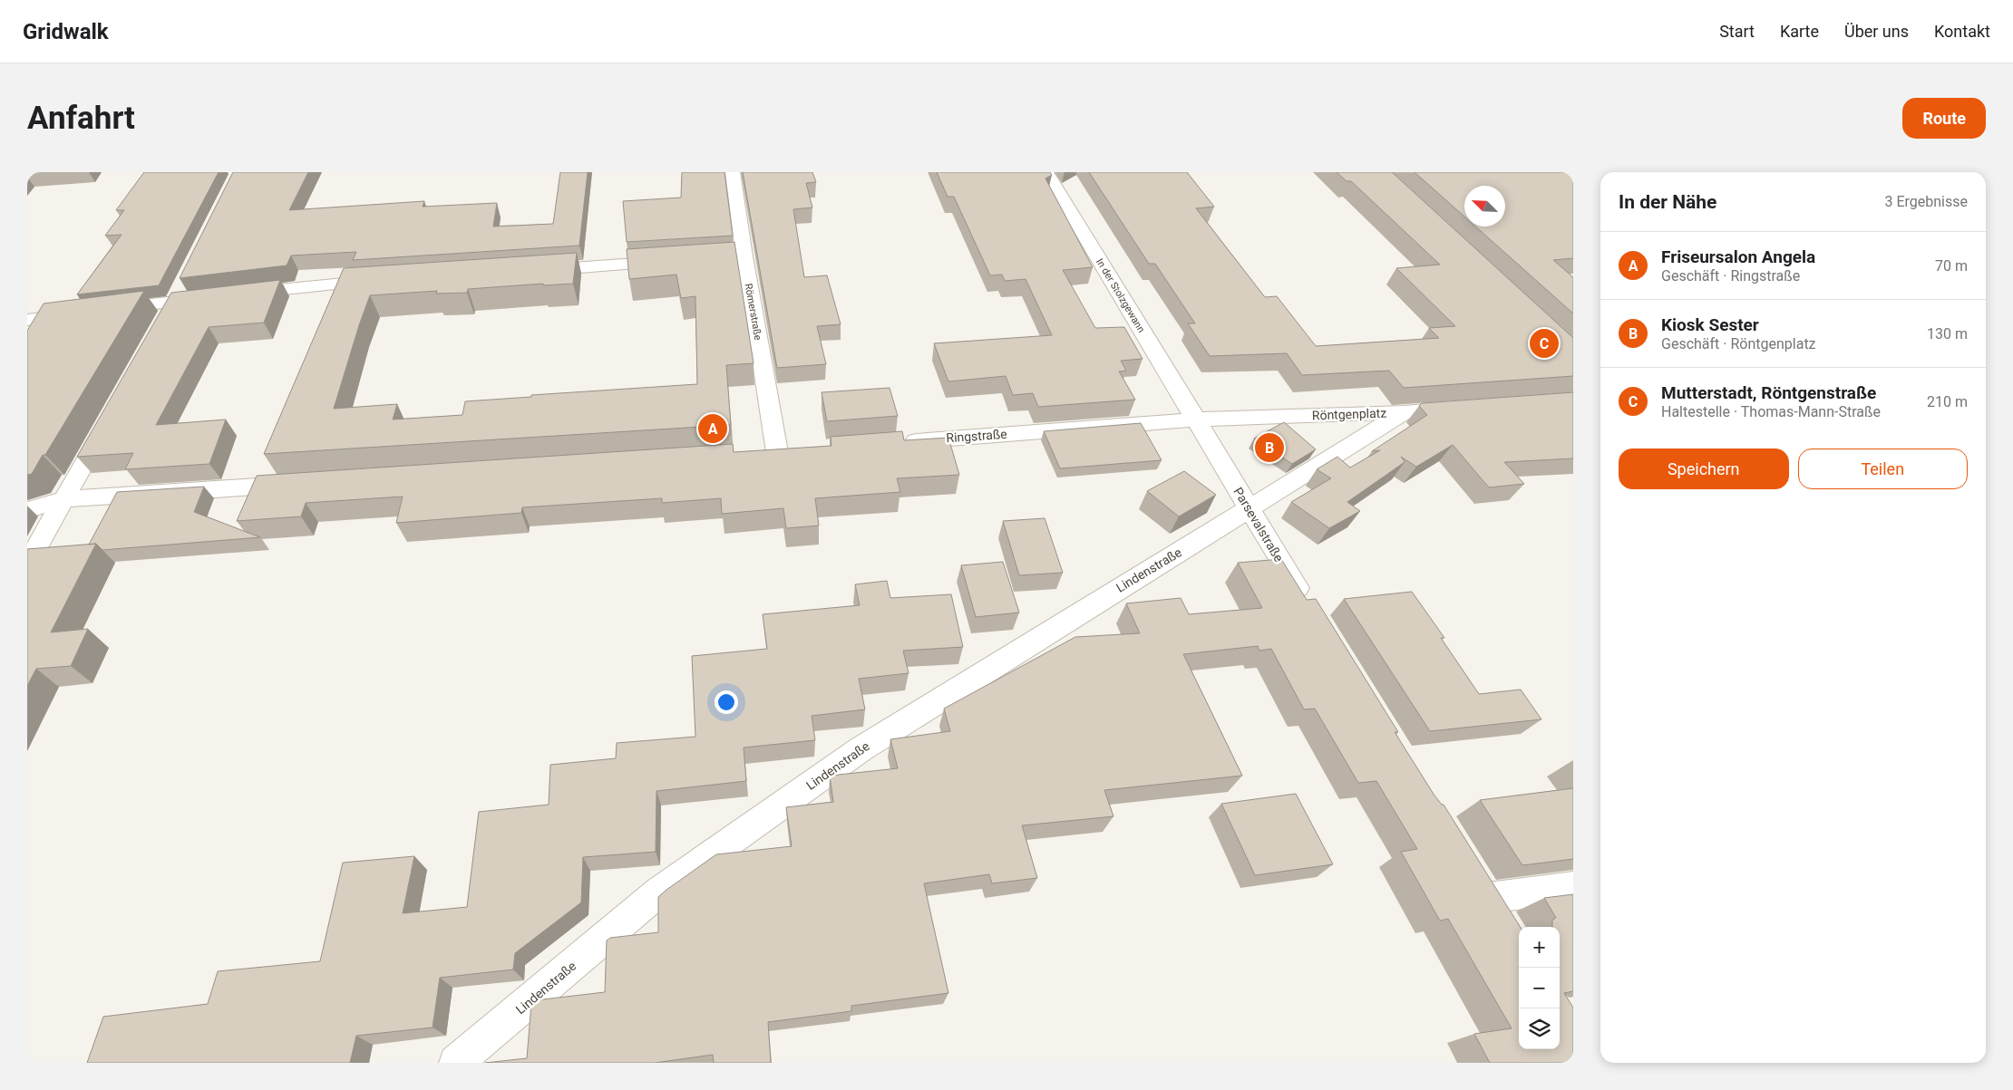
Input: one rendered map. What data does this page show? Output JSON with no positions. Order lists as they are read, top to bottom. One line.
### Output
{"streets":{"street":["In der Stolzgewann","Römerstraße","Röntgenplatz","Ringstraße","Parsevalstraße","Lindenstraße"]},"crossings":[["In der Stolzgewann","Röntgenplatz"],["In der Stolzgewann","Ringstraße"],["In der Stolzgewann","Parsevalstraße"],["Röntgenplatz","Ringstraße"],["Röntgenplatz","Parsevalstraße"],["Röntgenplatz","Lindenstraße"],["Ringstraße","Parsevalstraße"],["Parsevalstraße","Lindenstraße"]],"north":"top left","page":{"header":"Gridwalk","nav":["Start","Karte","Über uns","Kontakt"],"buttons":["Route",["Speichern","Teilen"]],"title":"Anfahrt","heading":["In der Nähe","3 Ergebnisse"],"list":[{"mark":"A","name":"Friseursalon Angela","note":"Geschäft · Ringstraße","value":"70 m"},{"mark":"B","name":"Kiosk Sester","note":"Geschäft · Röntgenplatz","value":"130 m"},{"mark":"C","name":"Mutterstadt, Röntgenstraße","note":"Haltestelle · Thomas-Mann-Straße","value":"210 m"}],"pins":["C","A","B"],"map_buttons":["+","−"]}}
